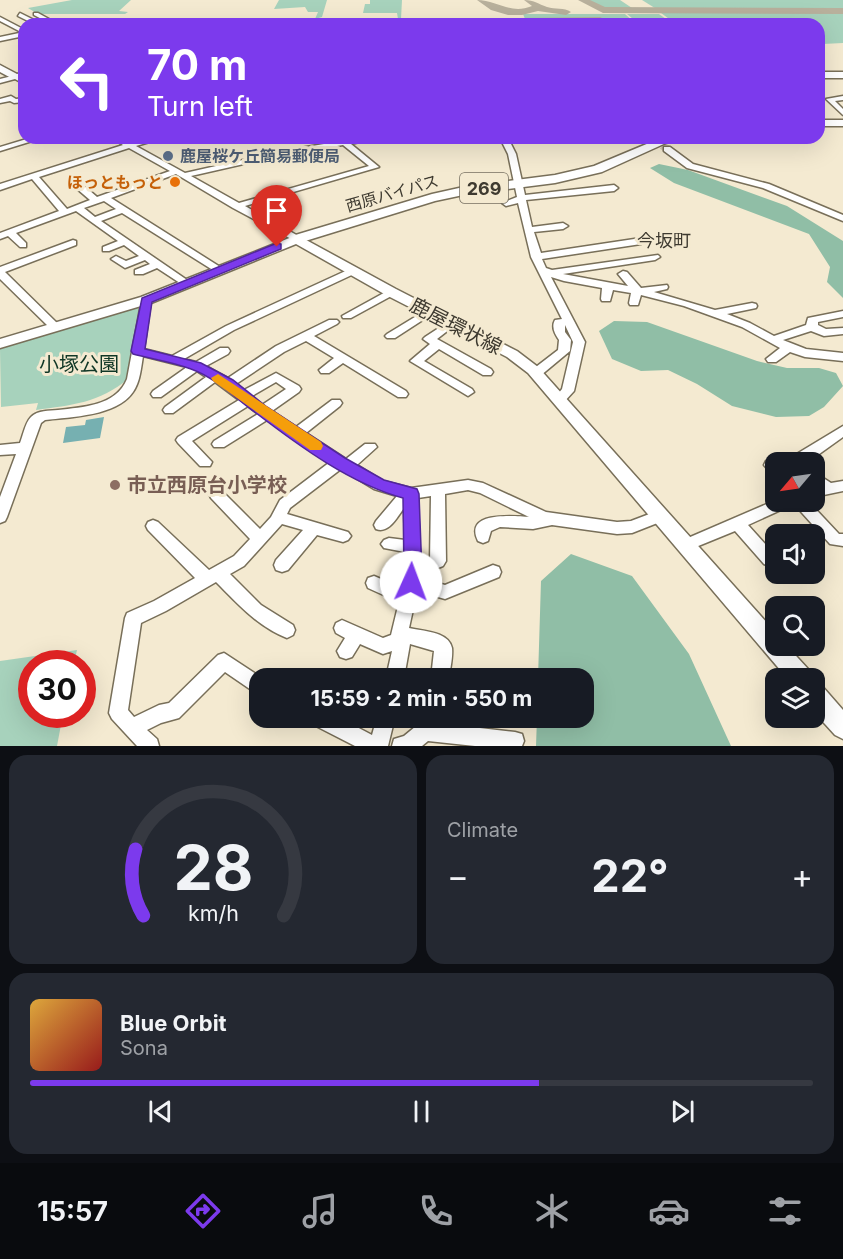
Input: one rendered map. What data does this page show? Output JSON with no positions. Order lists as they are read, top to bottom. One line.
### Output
{"streets":{"highway":["269","西原バイパス"],"main road":["鹿屋環状線"]},"crossings":[["西原バイパス","鹿屋環状線"]],"districts":["今坂町"],"parks":["小塚公園"],"places":["鹿屋桜ケ丘簡易郵便局","ほっともっと","市立西原台小学校"],"north":"bottom left","page":{"turn":["70 m","Turn left"],"limit":"30","trip":"15:59 · 2 min · 550 m","tile":"Climate","heat":["−","22°","+"],"song":["Blue Orbit","Sona"],"tabs":"15:57","gauge":["28","km/h"]}}
